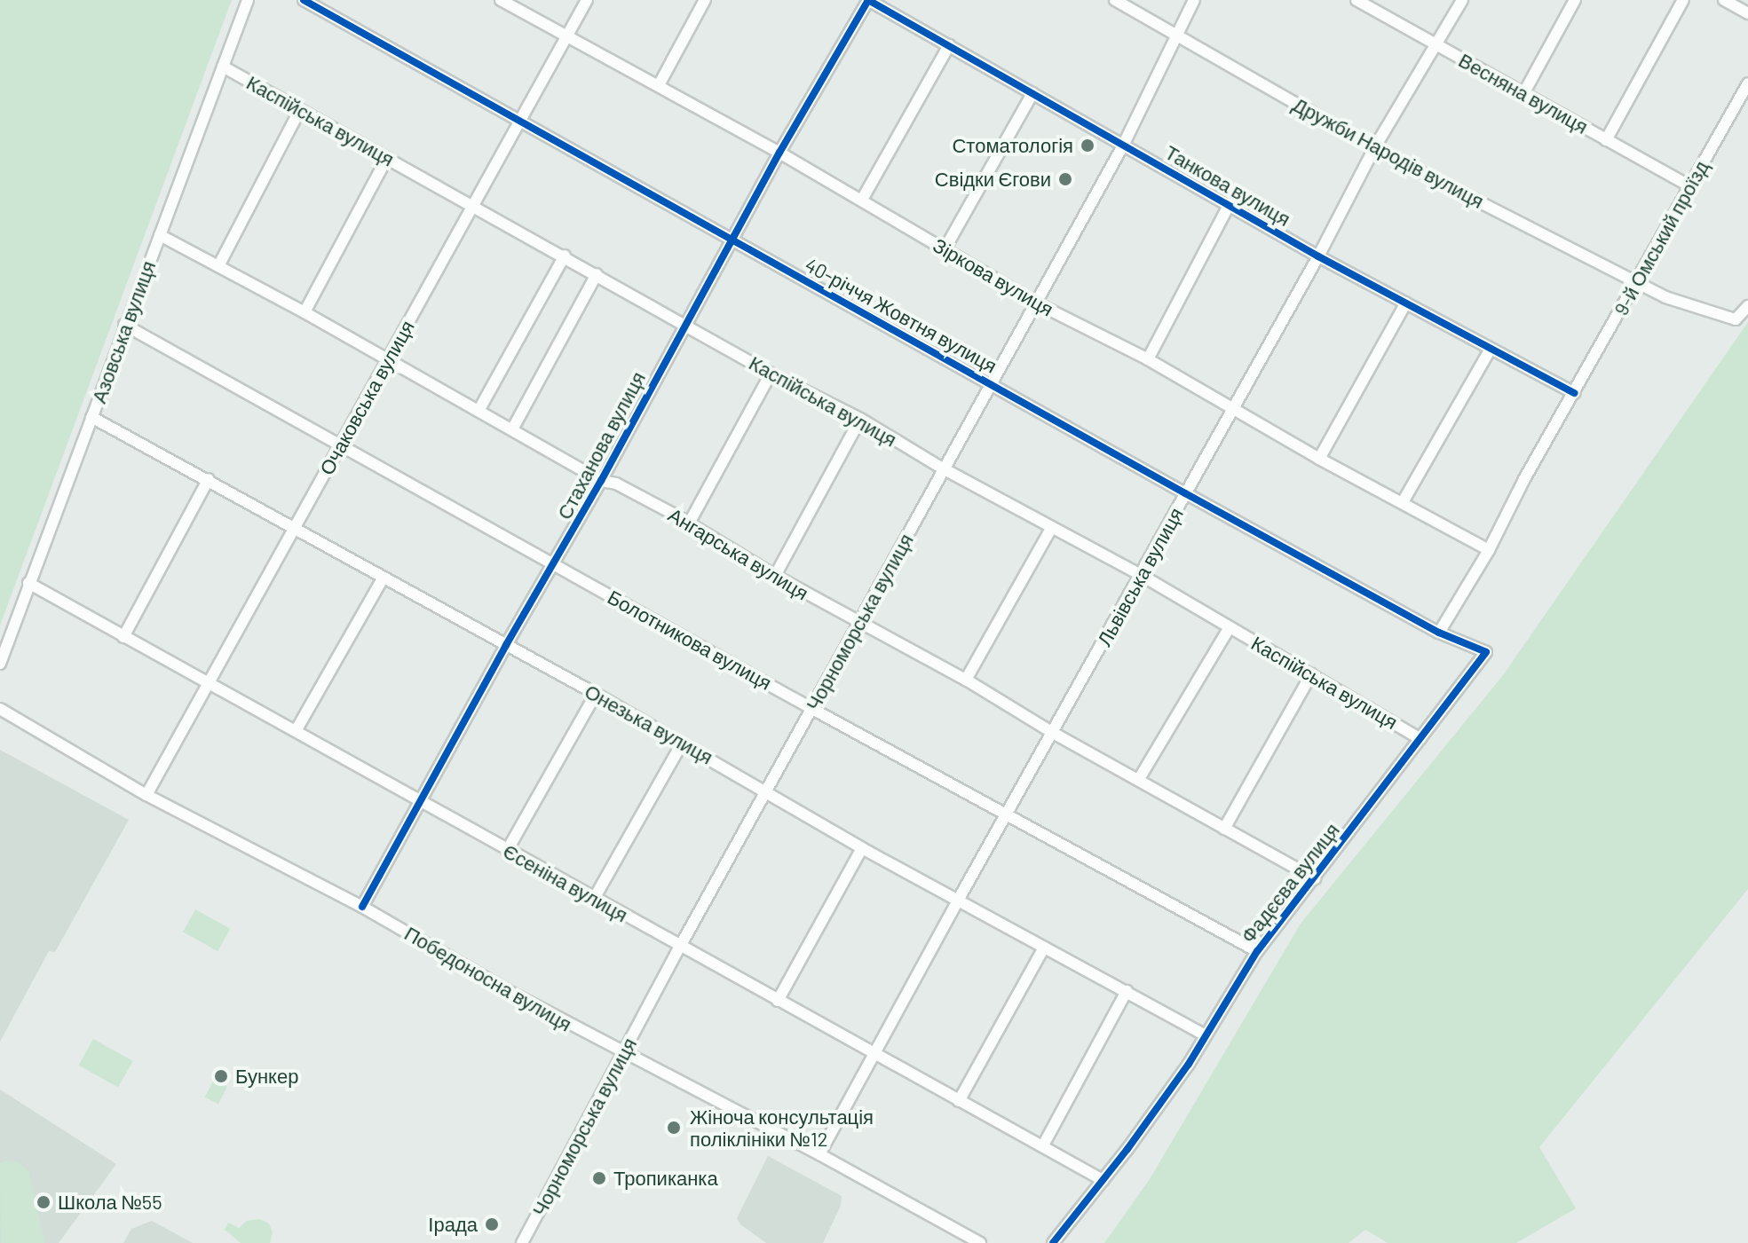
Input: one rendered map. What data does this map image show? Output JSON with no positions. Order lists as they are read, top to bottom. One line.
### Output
{"streets":{"street":["Весняна вулиця","Каспійська вулиця","Дружби Народів вулиця","Танкова вулиця","9-й Омський проїзд","Зіркова вулиця","40-річчя Жовтня вулиця","Азовська вулиця","Очаковська вулиця","Стаханова вулиця","Ангарська вулиця","Львівська вулиця","Чорноморська вулиця","Болотникова вулиця","Онезька вулиця","Єсеніна вулиця","Фадєєва вулиця","Победоносна вулиця"]},"crossings":[["Весняна вулиця","9-й Омський проїзд"],["Весняна вулиця","Львівська вулиця"],["Каспійська вулиця","Азовська вулиця"],["Каспійська вулиця","Очаковська вулиця"],["Каспійська вулиця","Стаханова вулиця"],["Каспійська вулиця","Львівська вулиця"],["Каспійська вулиця","Чорноморська вулиця"],["Каспійська вулиця","Фадєєва вулиця"],["Дружби Народів вулиця","9-й Омський проїзд"],["Дружби Народів вулиця","Львівська вулиця"],["Дружби Народів вулиця","Чорноморська вулиця"],["Танкова вулиця","9-й Омський проїзд"],["Танкова вулиця","Стаханова вулиця"],["Танкова вулиця","Львівська вулиця"],["Танкова вулиця","Чорноморська вулиця"],["9-й Омський проїзд","Зіркова вулиця"],["9-й Омський проїзд","40-річчя Жовтня вулиця"],["Зіркова вулиця","Очаковська вулиця"],["Зіркова вулиця","Стаханова вулиця"],["Зіркова вулиця","Львівська вулиця"],["Зіркова вулиця","Чорноморська вулиця"],["40-річчя Жовтня вулиця","Очаковська вулиця"],["40-річчя Жовтня вулиця","Стаханова вулиця"],["40-річчя Жовтня вулиця","Львівська вулиця"],["40-річчя Жовтня вулиця","Чорноморська вулиця"],["40-річчя Жовтня вулиця","Фадєєва вулиця"],["Азовська вулиця","Ангарська вулиця"],["Азовська вулиця","Болотникова вулиця"],["Азовська вулиця","Онезька вулиця"],["Азовська вулиця","Єсеніна вулиця"],["Очаковська вулиця","Ангарська вулиця"],["Очаковська вулиця","Болотникова вулиця"],["Очаковська вулиця","Онезька вулиця"],["Очаковська вулиця","Єсеніна вулиця"],["Очаковська вулиця","Победоносна вулиця"],["Стаханова вулиця","Ангарська вулиця"],["Стаханова вулиця","Болотникова вулиця"],["Стаханова вулиця","Онезька вулиця"],["Стаханова вулиця","Єсеніна вулиця"],["Стаханова вулиця","Победоносна вулиця"],["Ангарська вулиця","Львівська вулиця"],["Ангарська вулиця","Чорноморська вулиця"],["Ангарська вулиця","Фадєєва вулиця"],["Львівська вулиця","Болотникова вулиця"],["Львівська вулиця","Онезька вулиця"],["Львівська вулиця","Єсеніна вулиця"],["Львівська вулиця","Победоносна вулиця"],["Чорноморська вулиця","Болотникова вулиця"],["Чорноморська вулиця","Онезька вулиця"],["Чорноморська вулиця","Єсеніна вулиця"],["Чорноморська вулиця","Победоносна вулиця"],["Болотникова вулиця","Фадєєва вулиця"],["Онезька вулиця","Фадєєва вулиця"],["Єсеніна вулиця","Фадєєва вулиця"]],"places":["Стоматологія","Свідки Єгови","Бункер","Жіноча консультація поліклініки №12","Тропиканка","Школа №55","Ірада"]}
